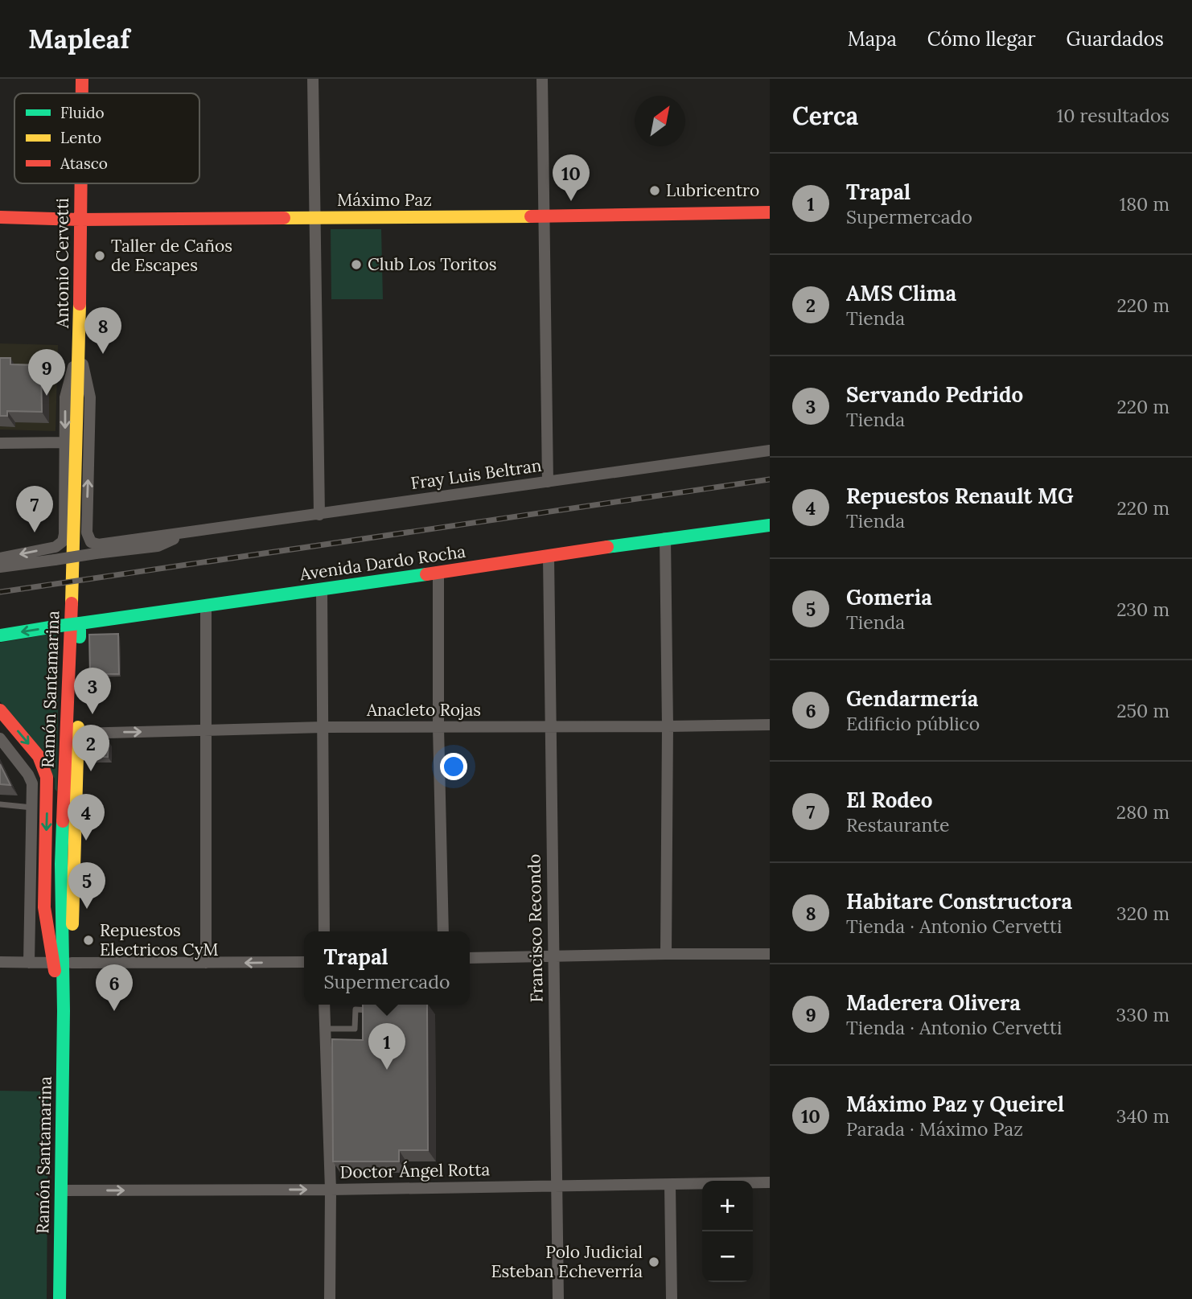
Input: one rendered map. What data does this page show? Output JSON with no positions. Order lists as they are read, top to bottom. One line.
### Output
{"streets":{"main road":["Máximo Paz","Antonio Cervetti","Avenida Dardo Rocha","Ramón Santamarina"],"street":["Fray Luis Beltran","Anacleto Rojas","Francisco Recondo","Doctor Ángel Rotta"]},"crossings":[["Máximo Paz","Antonio Cervetti"],["Antonio Cervetti","Fray Luis Beltran"],["Antonio Cervetti","Ramón Santamarina"],["Avenida Dardo Rocha","Ramón Santamarina"],["Avenida Dardo Rocha","Francisco Recondo"],["Ramón Santamarina","Anacleto Rojas"],["Ramón Santamarina","Doctor Ángel Rotta"],["Anacleto Rojas","Francisco Recondo"],["Francisco Recondo","Doctor Ángel Rotta"]],"one_way":["Doctor Ángel Rotta"],"places":["Lubricentro","Taller de Caños de Escapes","Club Los Toritos","Repuestos Electricos CyM","Polo Judicial Esteban Echeverría"],"legend":["Fluido","Lento","Atasco"],"north":"top right","page":{"header":"Mapleaf","nav":["Mapa","Cómo llegar","Guardados"],"heading":["Cerca","10 resultados"],"list":[{"mark":"1","name":"Trapal","note":"Supermercado","value":"180 m"},{"mark":"2","name":"AMS Clima","note":"Tienda","value":"220 m"},{"mark":"3","name":"Servando Pedrido","note":"Tienda","value":"220 m"},{"mark":"4","name":"Repuestos Renault MG","note":"Tienda","value":"220 m"},{"mark":"5","name":"Gomeria","note":"Tienda","value":"230 m"},{"mark":"6","name":"Gendarmería","note":"Edificio público","value":"250 m"},{"mark":"7","name":"El Rodeo","note":"Restaurante","value":"280 m"},{"mark":"8","name":"Habitare Constructora","note":"Tienda · Antonio Cervetti","value":"320 m"},{"mark":"9","name":"Maderera Olivera","note":"Tienda · Antonio Cervetti","value":"330 m"},{"mark":"10","name":"Máximo Paz y Queirel","note":"Parada · Máximo Paz","value":"340 m"}],"pins":["10","8","9","7","3","2","4","5","6","1"],"popup":["Trapal","Supermercado"],"map_buttons":["+","−"]}}
